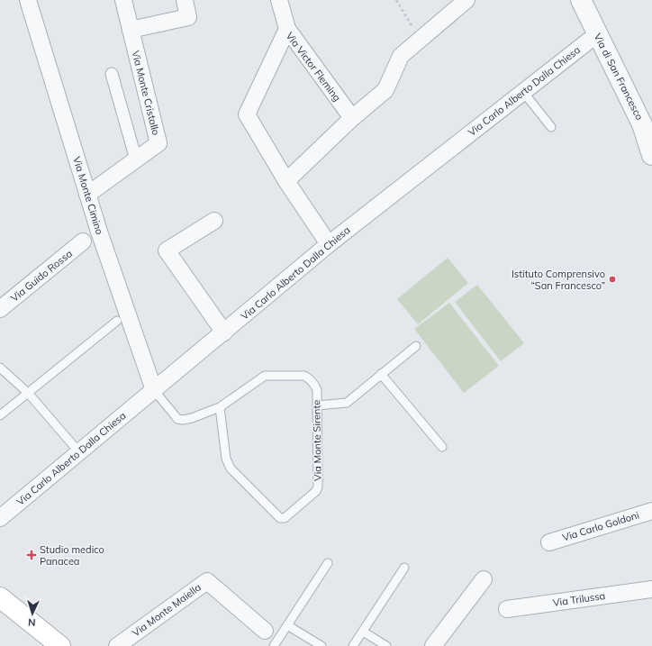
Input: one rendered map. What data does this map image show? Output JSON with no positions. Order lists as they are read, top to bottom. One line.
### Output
{"streets":{"street":["Via Victor Fleming","Via di San Francesco","Via Carlo Alberto Dalla Chiesa","Via Monte Cristallo","Via Monte Cimino","Via Guido Rossa","Via Carlo Goldoni","Via Trilussa","Via Monte Maiella"],"lane":["Via Monte Sirente"]},"crossings":[["Via Victor Fleming","Via Carlo Alberto Dalla Chiesa"],["Via di San Francesco","Via Carlo Alberto Dalla Chiesa"],["Via Carlo Alberto Dalla Chiesa","Via Monte Cimino"],["Via Carlo Alberto Dalla Chiesa","Via Monte Sirente"],["Via Monte Cristallo","Via Monte Cimino"],["Via Monte Cimino","Via Monte Sirente"]],"places":{"other":["Istituto Comprensivo “San Francesco”"],"health":["Studio medico Panacea"]},"north":"bottom"}
